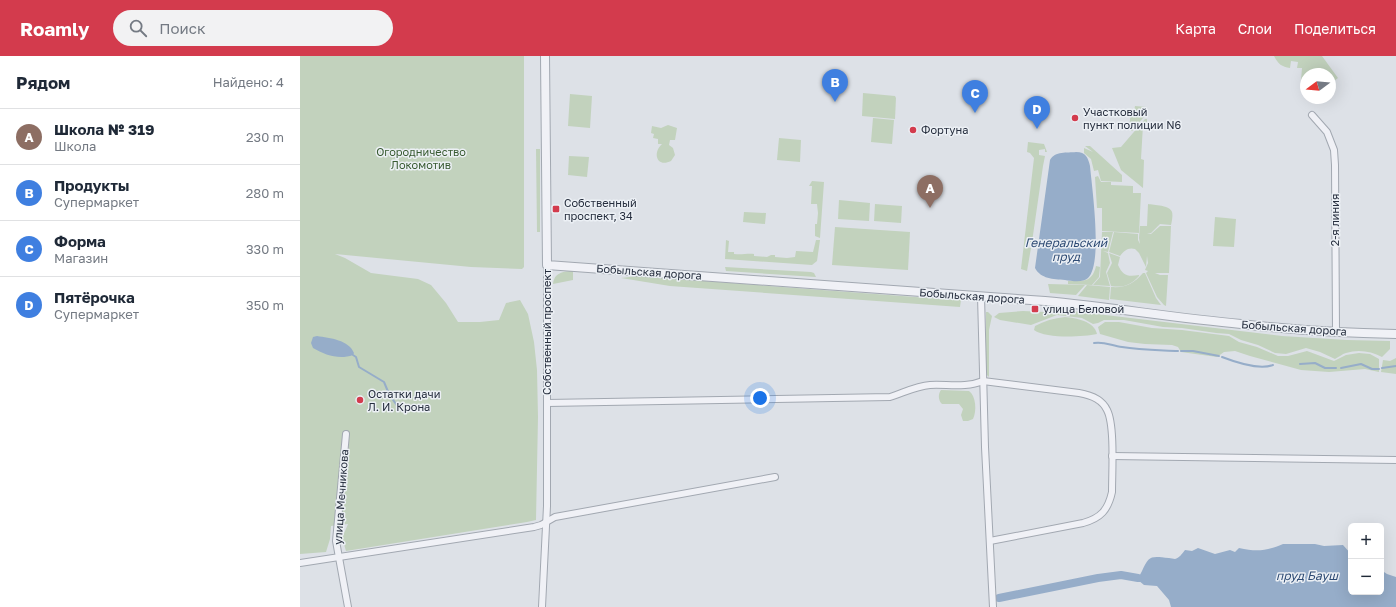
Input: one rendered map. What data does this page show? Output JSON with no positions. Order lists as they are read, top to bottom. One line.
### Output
{"streets":{"street":["2-я линия","Бобыльская дорога","Собственный проспект","улица Мечникова"]},"crossings":[["2-я линия","Бобыльская дорога"],["Бобыльская дорога","Собственный проспект"]],"water":["Генеральский пруд","пруд Бауш"],"parks":["Огородничество Локомотив"],"places":{"other":["Участковый пункт полиции N6","Фортуна","Остатки дачи Л. И. Крона"],"transit":["Собственный проспект, 34","улица Беловой"]},"north":"left","page":{"header":"Roamly","search":"Поиск","nav":["Карта","Слои","Поделиться"],"heading":["Рядом","Найдено: 4"],"pins":["B","C","D","A"],"list":[{"mark":"A","name":"Школа № 319","note":"Школа","value":"230 m"},{"mark":"B","name":"Продукты","note":"Супермаркет","value":"280 m"},{"mark":"C","name":"Форма","note":"Магазин","value":"330 m"},{"mark":"D","name":"Пятёрочка","note":"Супермаркет","value":"350 m"}],"map_buttons":["+","−"]}}
